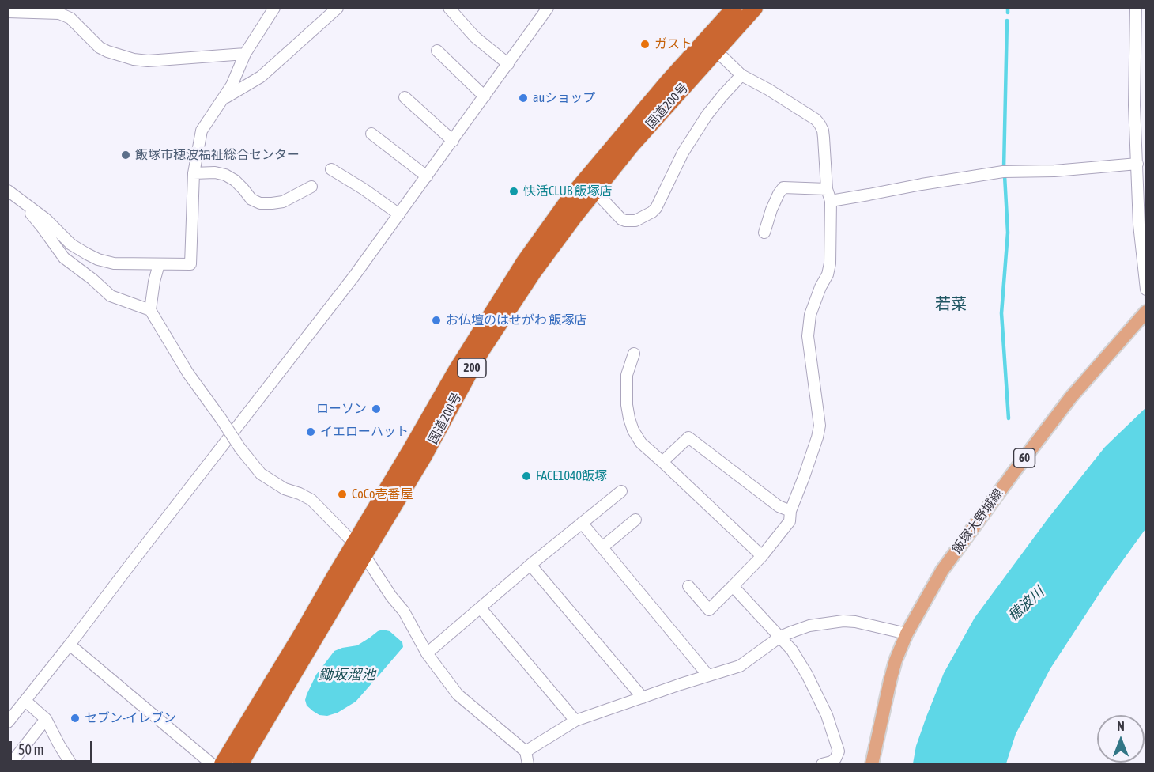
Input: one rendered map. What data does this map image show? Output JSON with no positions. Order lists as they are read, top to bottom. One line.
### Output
{"streets":{"highway":["国道200号","200"],"main road":["60","飯塚大野城線"]},"districts":["若菜"],"water":["穂波川","鋤坂溜池"],"places":["ガスト","auショップ","飯塚市穂波福祉総合センター","快活CLUB 飯塚店","お仏壇のはせがわ 飯塚店","ローソン","イエローハット","FACE1040飯塚","CoCo壱番屋","セブン-イレブン"],"scale_bar":"50 m","north":"top"}
